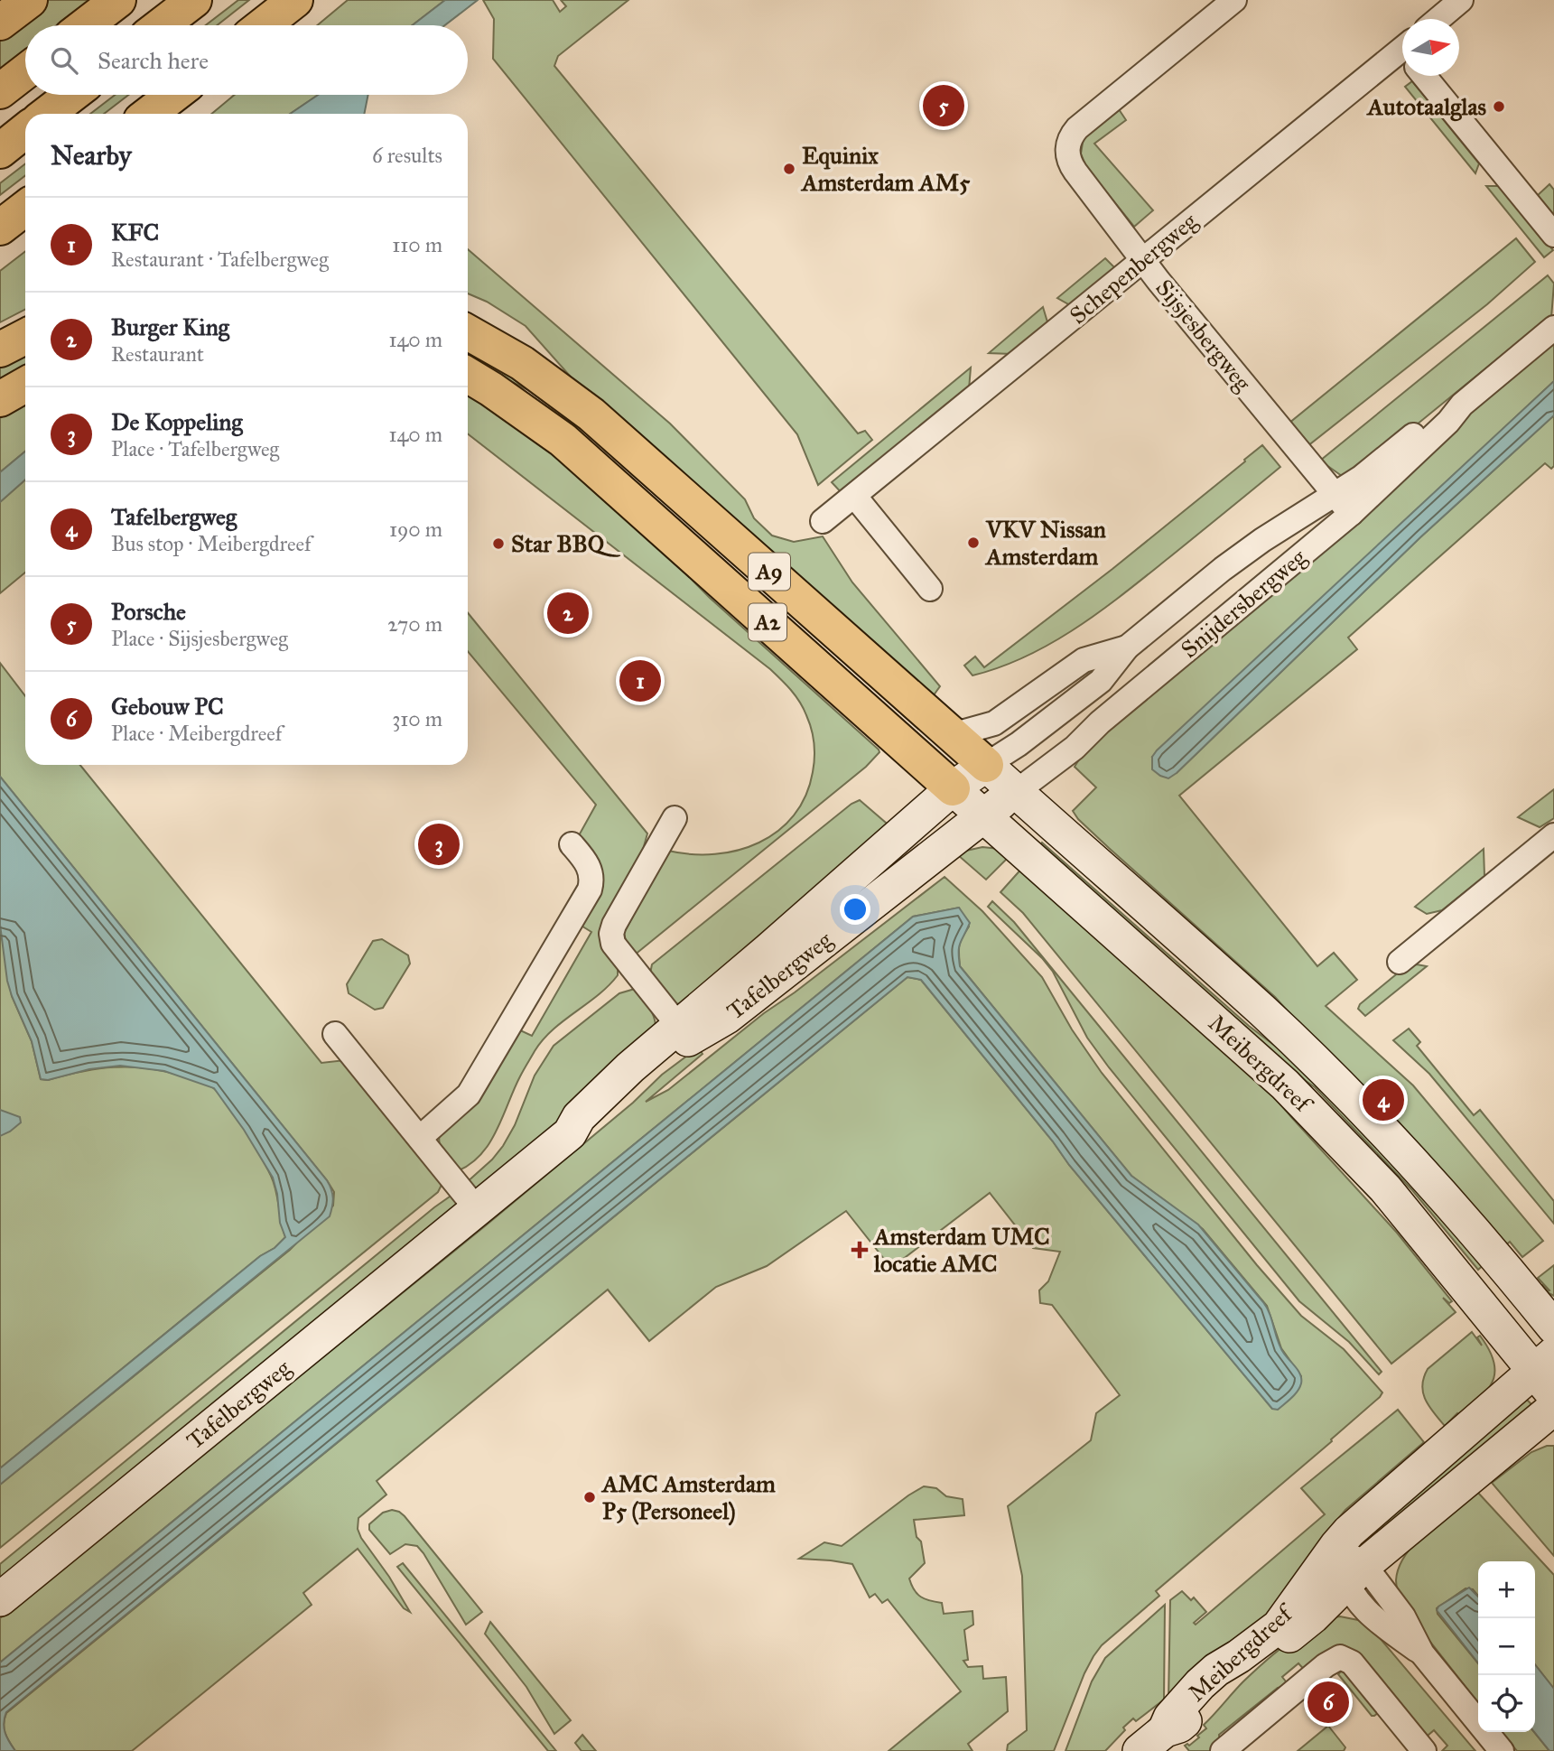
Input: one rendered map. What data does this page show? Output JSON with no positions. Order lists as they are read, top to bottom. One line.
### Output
{"streets":{"highway":["A9","A2"],"street":["Schepenbergweg","Sijsjesbergweg","Snijdersbergweg","Tafelbergweg","Meibergdreef"]},"crossings":[["Schepenbergweg","Sijsjesbergweg"],["Sijsjesbergweg","Snijdersbergweg"],["A9","Snijdersbergweg"],["A9","Tafelbergweg"],["A9","Meibergdreef"],["Snijdersbergweg","Tafelbergweg"],["Snijdersbergweg","Meibergdreef"],["A2","Tafelbergweg"],["A2","Meibergdreef"],["Tafelbergweg","Meibergdreef"]],"places":{"other":["Autotaalglas","Equinix Amsterdam AM5","VKV Nissan Amsterdam","Star BBQ","AMC Amsterdam P5 (Personeel)"],"health":["Amsterdam UMC locatie AMC"]},"north":"right","page":{"search":"Search here","pins":["5","2","1","3","4","6"],"heading":["Nearby","6 results"],"list":[{"mark":"1","name":"KFC","note":"Restaurant · Tafelbergweg","value":"110 m"},{"mark":"2","name":"Burger King","note":"Restaurant","value":"140 m"},{"mark":"3","name":"De Koppeling","note":"Place · Tafelbergweg","value":"140 m"},{"mark":"4","name":"Tafelbergweg","note":"Bus stop · Meibergdreef","value":"190 m"},{"mark":"5","name":"Porsche","note":"Place · Sijsjesbergweg","value":"270 m"},{"mark":"6","name":"Gebouw PC","note":"Place · Meibergdreef","value":"310 m"}],"map_buttons":["+","−"]}}
